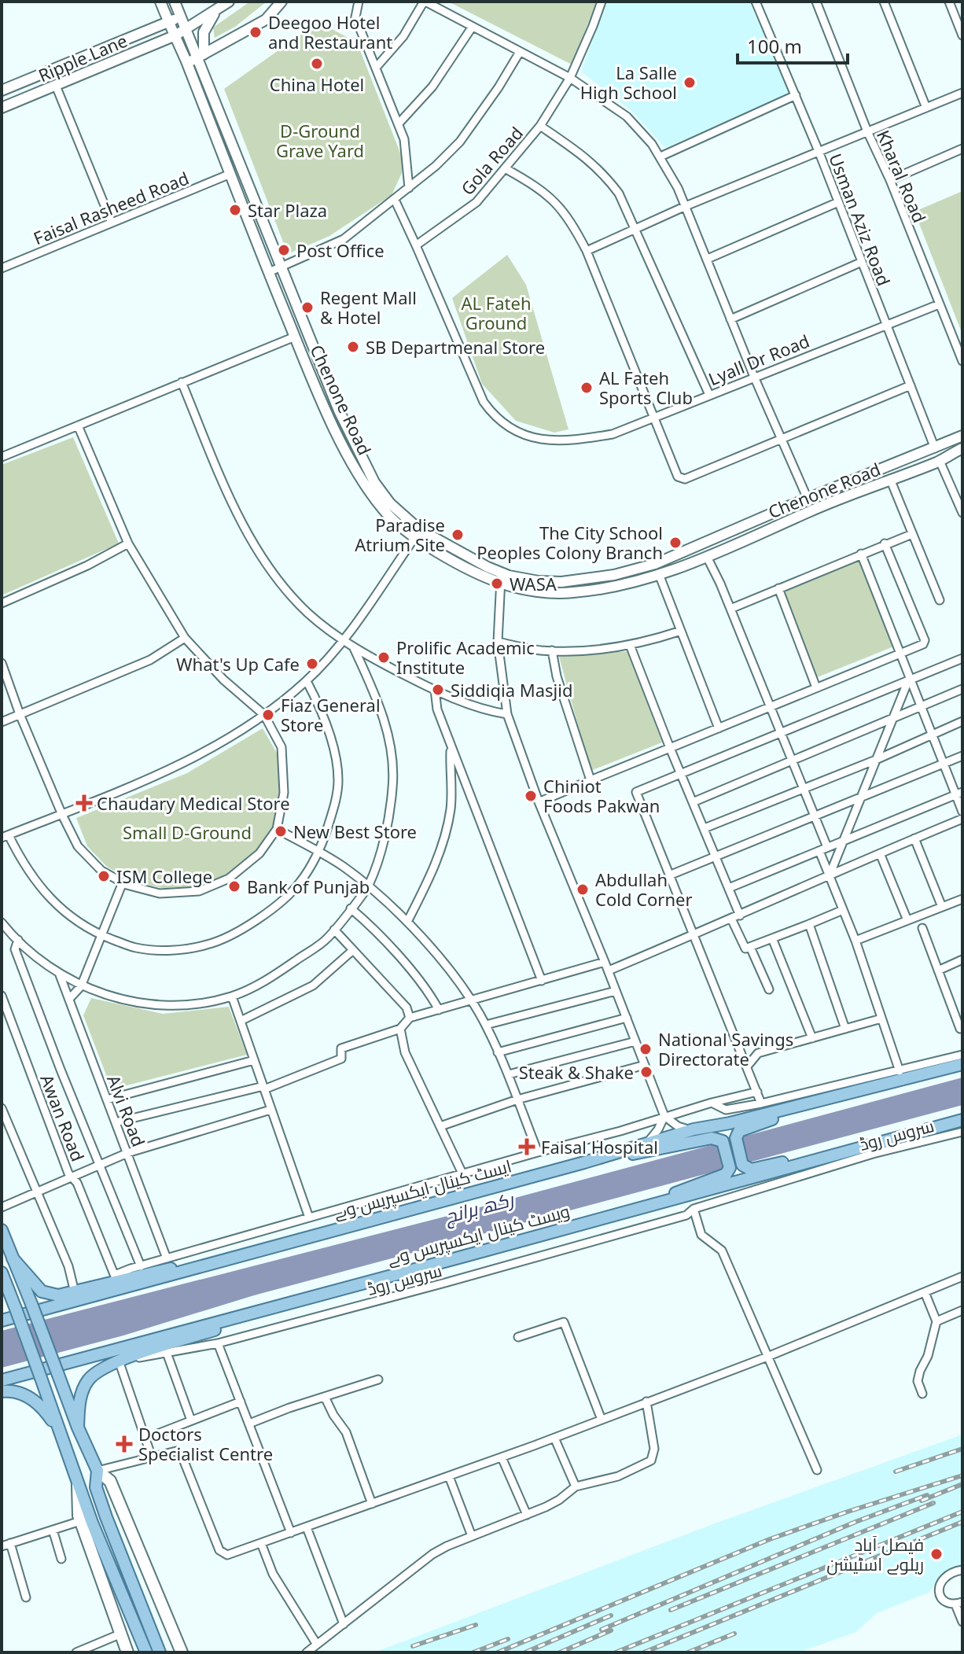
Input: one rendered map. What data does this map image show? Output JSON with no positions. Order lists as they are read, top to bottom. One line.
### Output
{"streets":{"main road":["ایسٹ کینال ایکسپریس وے","ویسٹ کینال ایکسپریس وے"],"street":["Ripple Lane","Gola Road","Kharal Road","Faisal Rasheed Road","Usman Aziz Road","Lyall Dr Road","Chenone Road","Alvi Road","Awan Road","سروس روڈ"]},"crossings":[["Ripple Lane","Chenone Road"],["Gola Road","Lyall Dr Road"],["Kharal Road","Lyall Dr Road"],["Faisal Rasheed Road","Chenone Road"],["Usman Aziz Road","Lyall Dr Road"],["Usman Aziz Road","Chenone Road"]],"water":["رکھ برانچ"],"parks":["D-Ground Grave Yard","AL Fateh Ground","Small D-Ground"],"places":{"other":["Deegoo Hotel and Restaurant","China Hotel","La Salle High School","Star Plaza","Post Office","Regent Mall & Hotel","SB Departmenal Store","AL Fateh Sports Club","Paradise Atrium Site","The City School Peoples Colony Branch","WASA","Prolific Academic Institute","What's Up Cafe","Siddiqia Masjid","Fiaz General Store","Chiniot Foods Pakwan","New Best Store","ISM College","Bank of Punjab","Abdullah Cold Corner","National Savings Directorate","Steak & Shake","فیصل آباد ریلوے اسٹیشن"],"health":["Chaudary Medical Store","Faisal Hospital","Doctors Specialist Centre"]},"scale_bar":"100 m"}
